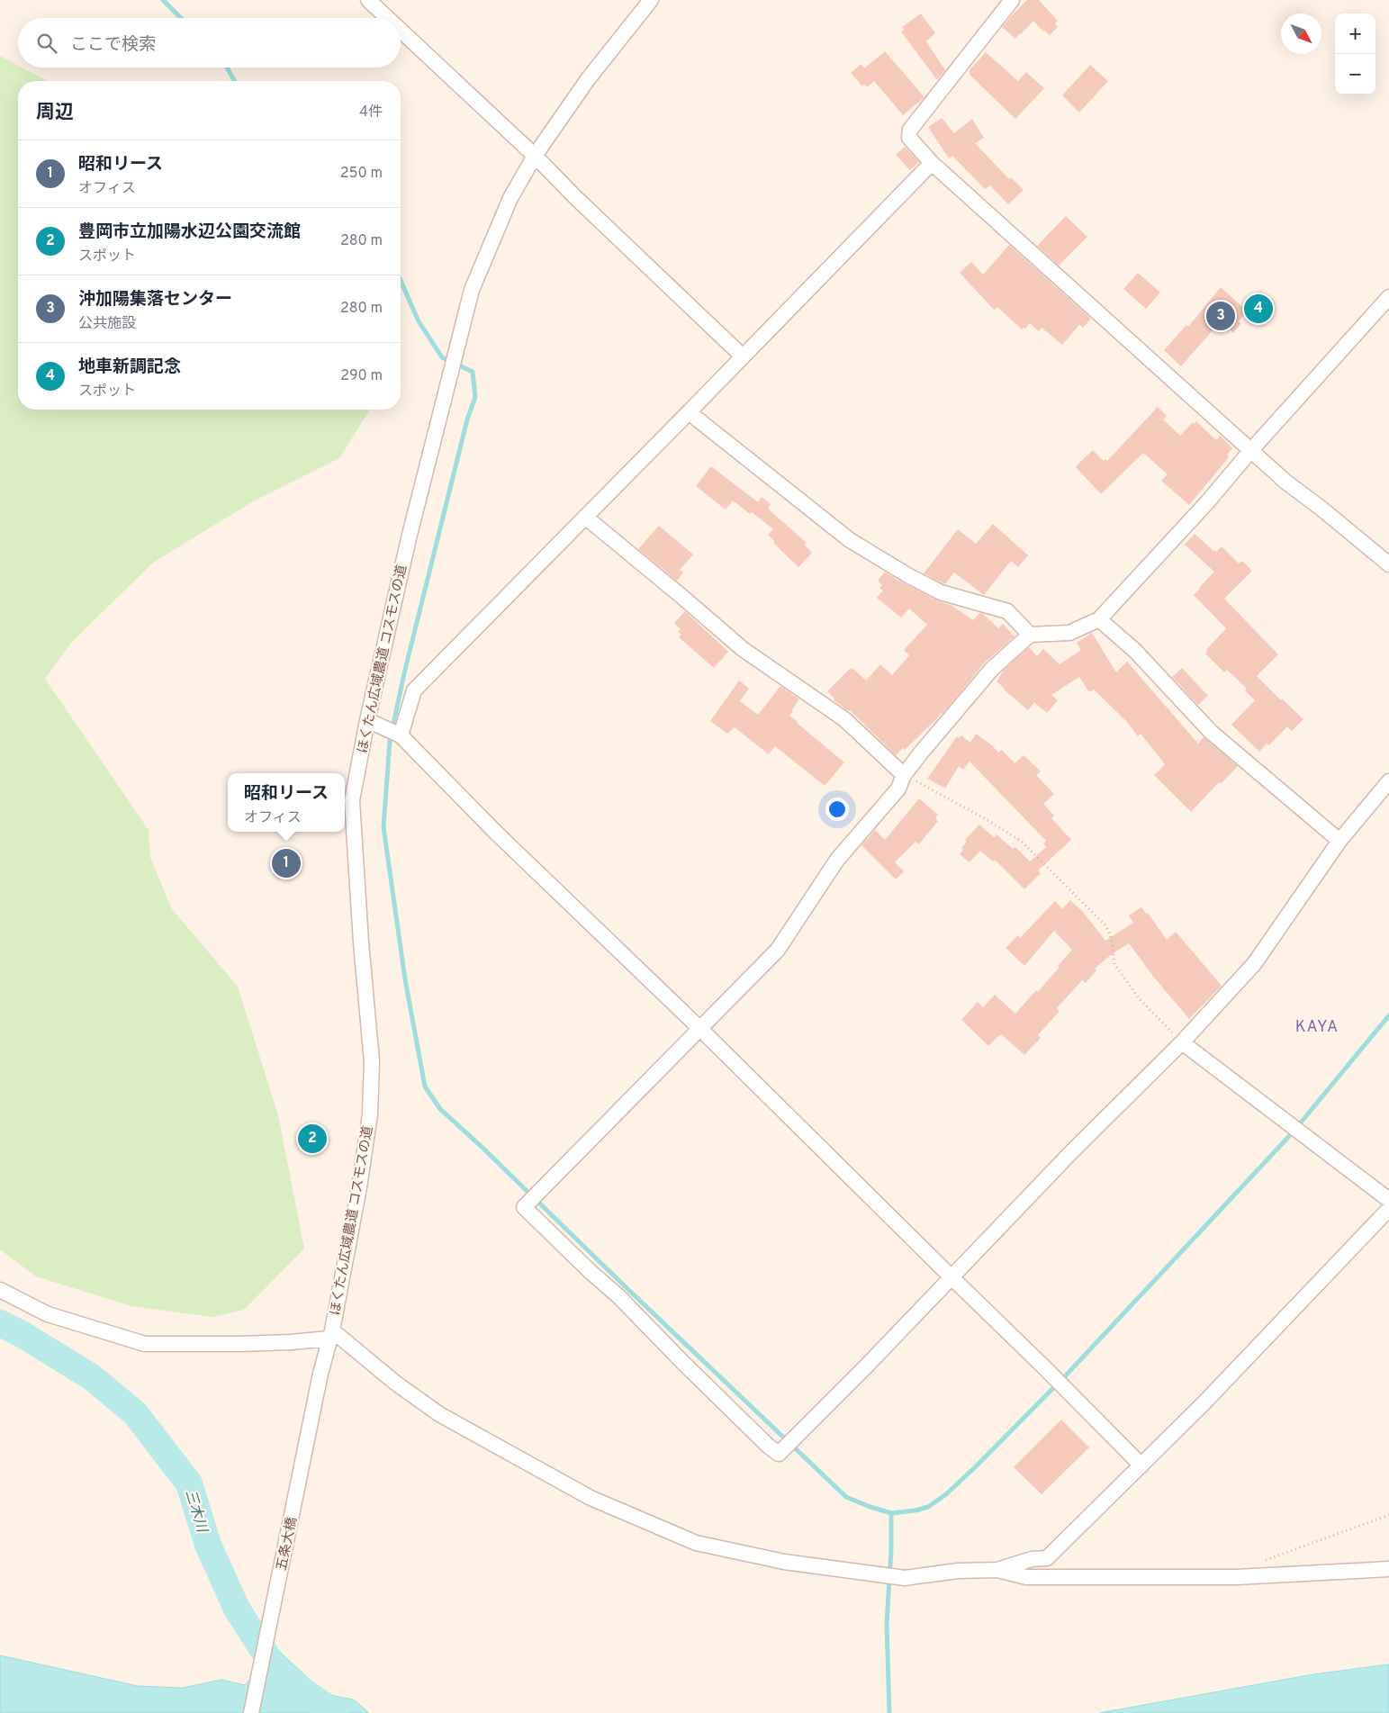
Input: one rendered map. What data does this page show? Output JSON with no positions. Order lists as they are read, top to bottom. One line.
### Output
{"streets":{"street":["ほくたん広域農道 コスモスの道","五条大橋"]},"crossings":[["ほくたん広域農道 コスモスの道","五条大橋"]],"districts":["KAYA"],"water":["三木川"],"north":"bottom right","page":{"map_buttons":["+","−"],"search":"ここで検索","heading":["周辺","4件"],"list":[{"mark":"1","name":"昭和リース","note":"オフィス","value":"250 m"},{"mark":"2","name":"豊岡市立加陽水辺公園交流館","note":"スポット","value":"280 m"},{"mark":"3","name":"沖加陽集落センター","note":"公共施設","value":"280 m"},{"mark":"4","name":"地車新調記念","note":"スポット","value":"290 m"}],"pins":["4","3","1","2"],"popup":["昭和リース","オフィス"]}}
